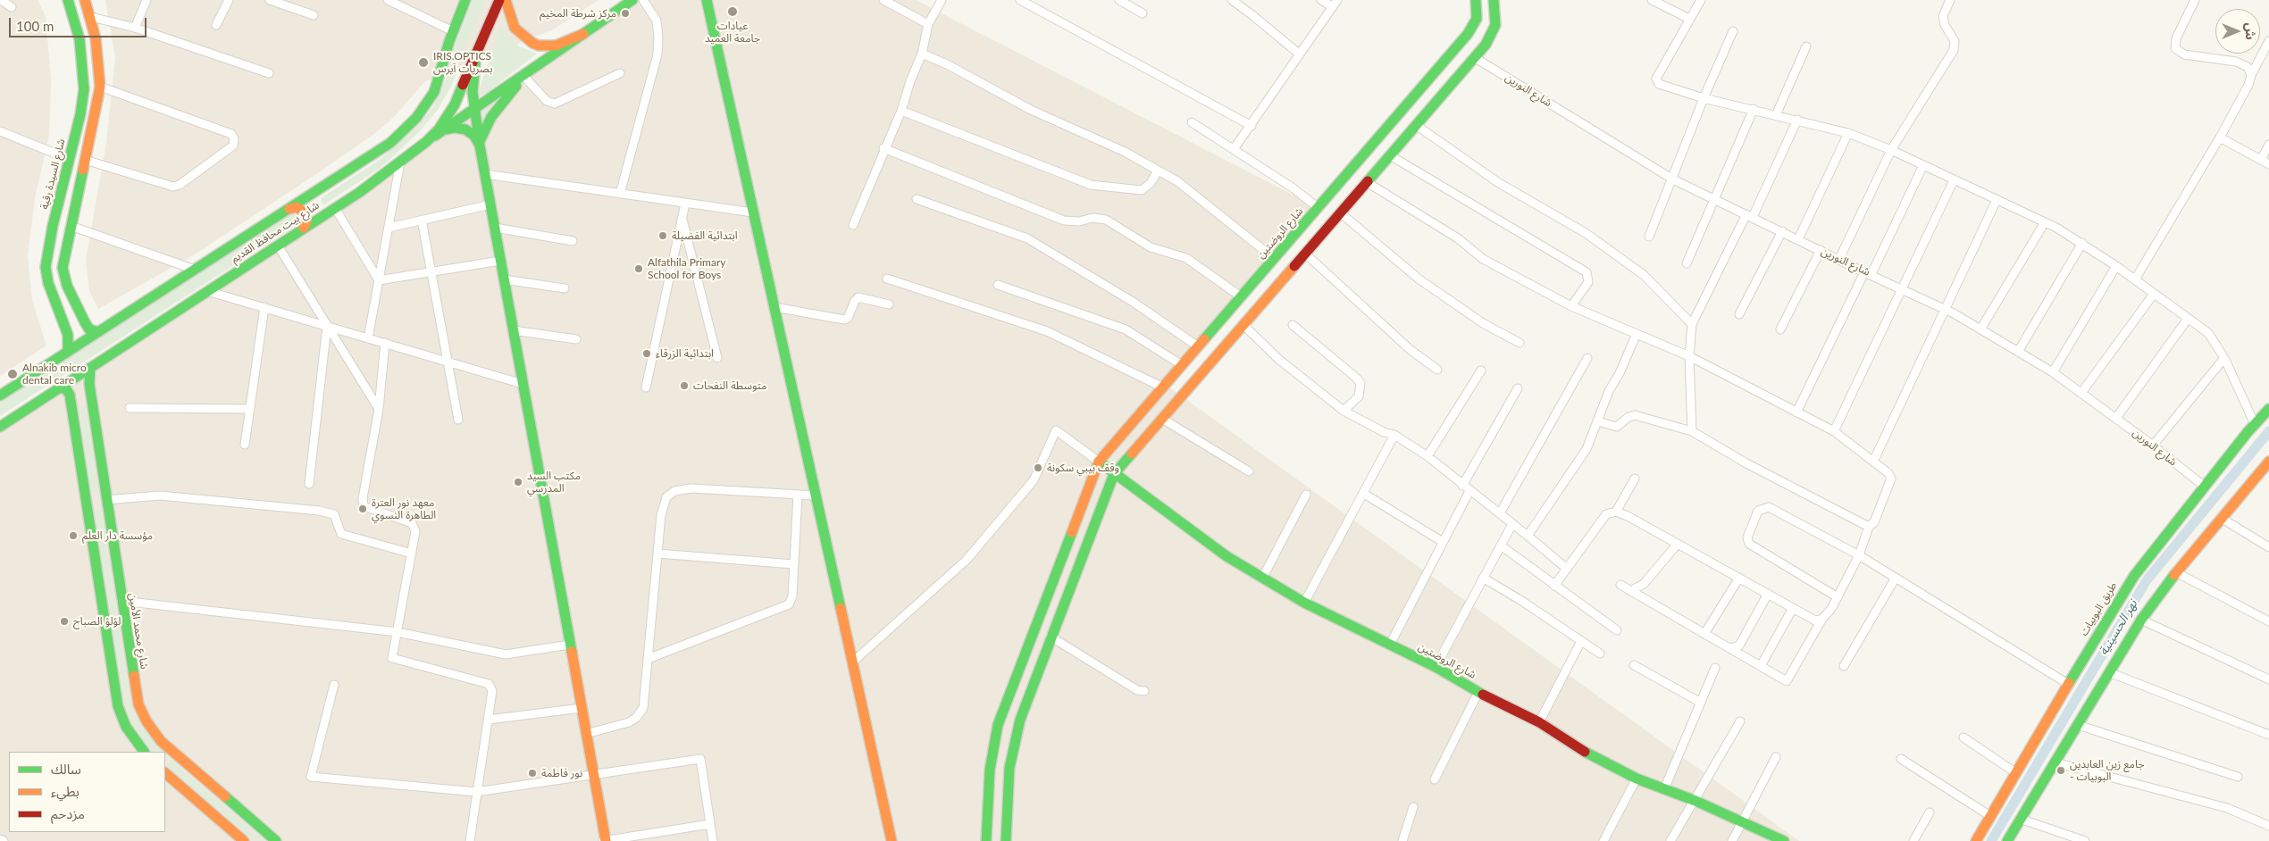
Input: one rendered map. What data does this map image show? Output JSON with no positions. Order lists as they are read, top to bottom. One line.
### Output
{"streets":{"main road":["شارع السيدة رقية","شارع بيت محافظ القديم","شارع الروضتين","طريق البوبيات","شارع محمد الأمين"],"street":["شارع النورين"]},"crossings":[["شارع النورين","طريق البوبيات"],["شارع السيدة رقية","شارع بيت محافظ القديم"],["شارع بيت محافظ القديم","شارع محمد الأمين"]],"water":["نهر الحسينية"],"places":["عيادات جامعة العميد","مركز شرطة المخيم","IRIS.OPTICS بصريات آيرس","ابتدائية الفضيلة","Alfathila Primary School for Boys","ابتدائية الزرقاء","Alnakib micro dental care","متوسطة النفحات","وقف بيبي سكونة","مكتب السيد المدرسي","معهد نور العترة الطاهرة النسوي","مؤسسة دار العلم","لؤلؤ الصباح","جامع زين العابدين - البوبيات","نور فاطمة"],"legend":["سالك","بطيء","مزدحم"],"scale_bar":"100 m","north":"right"}
